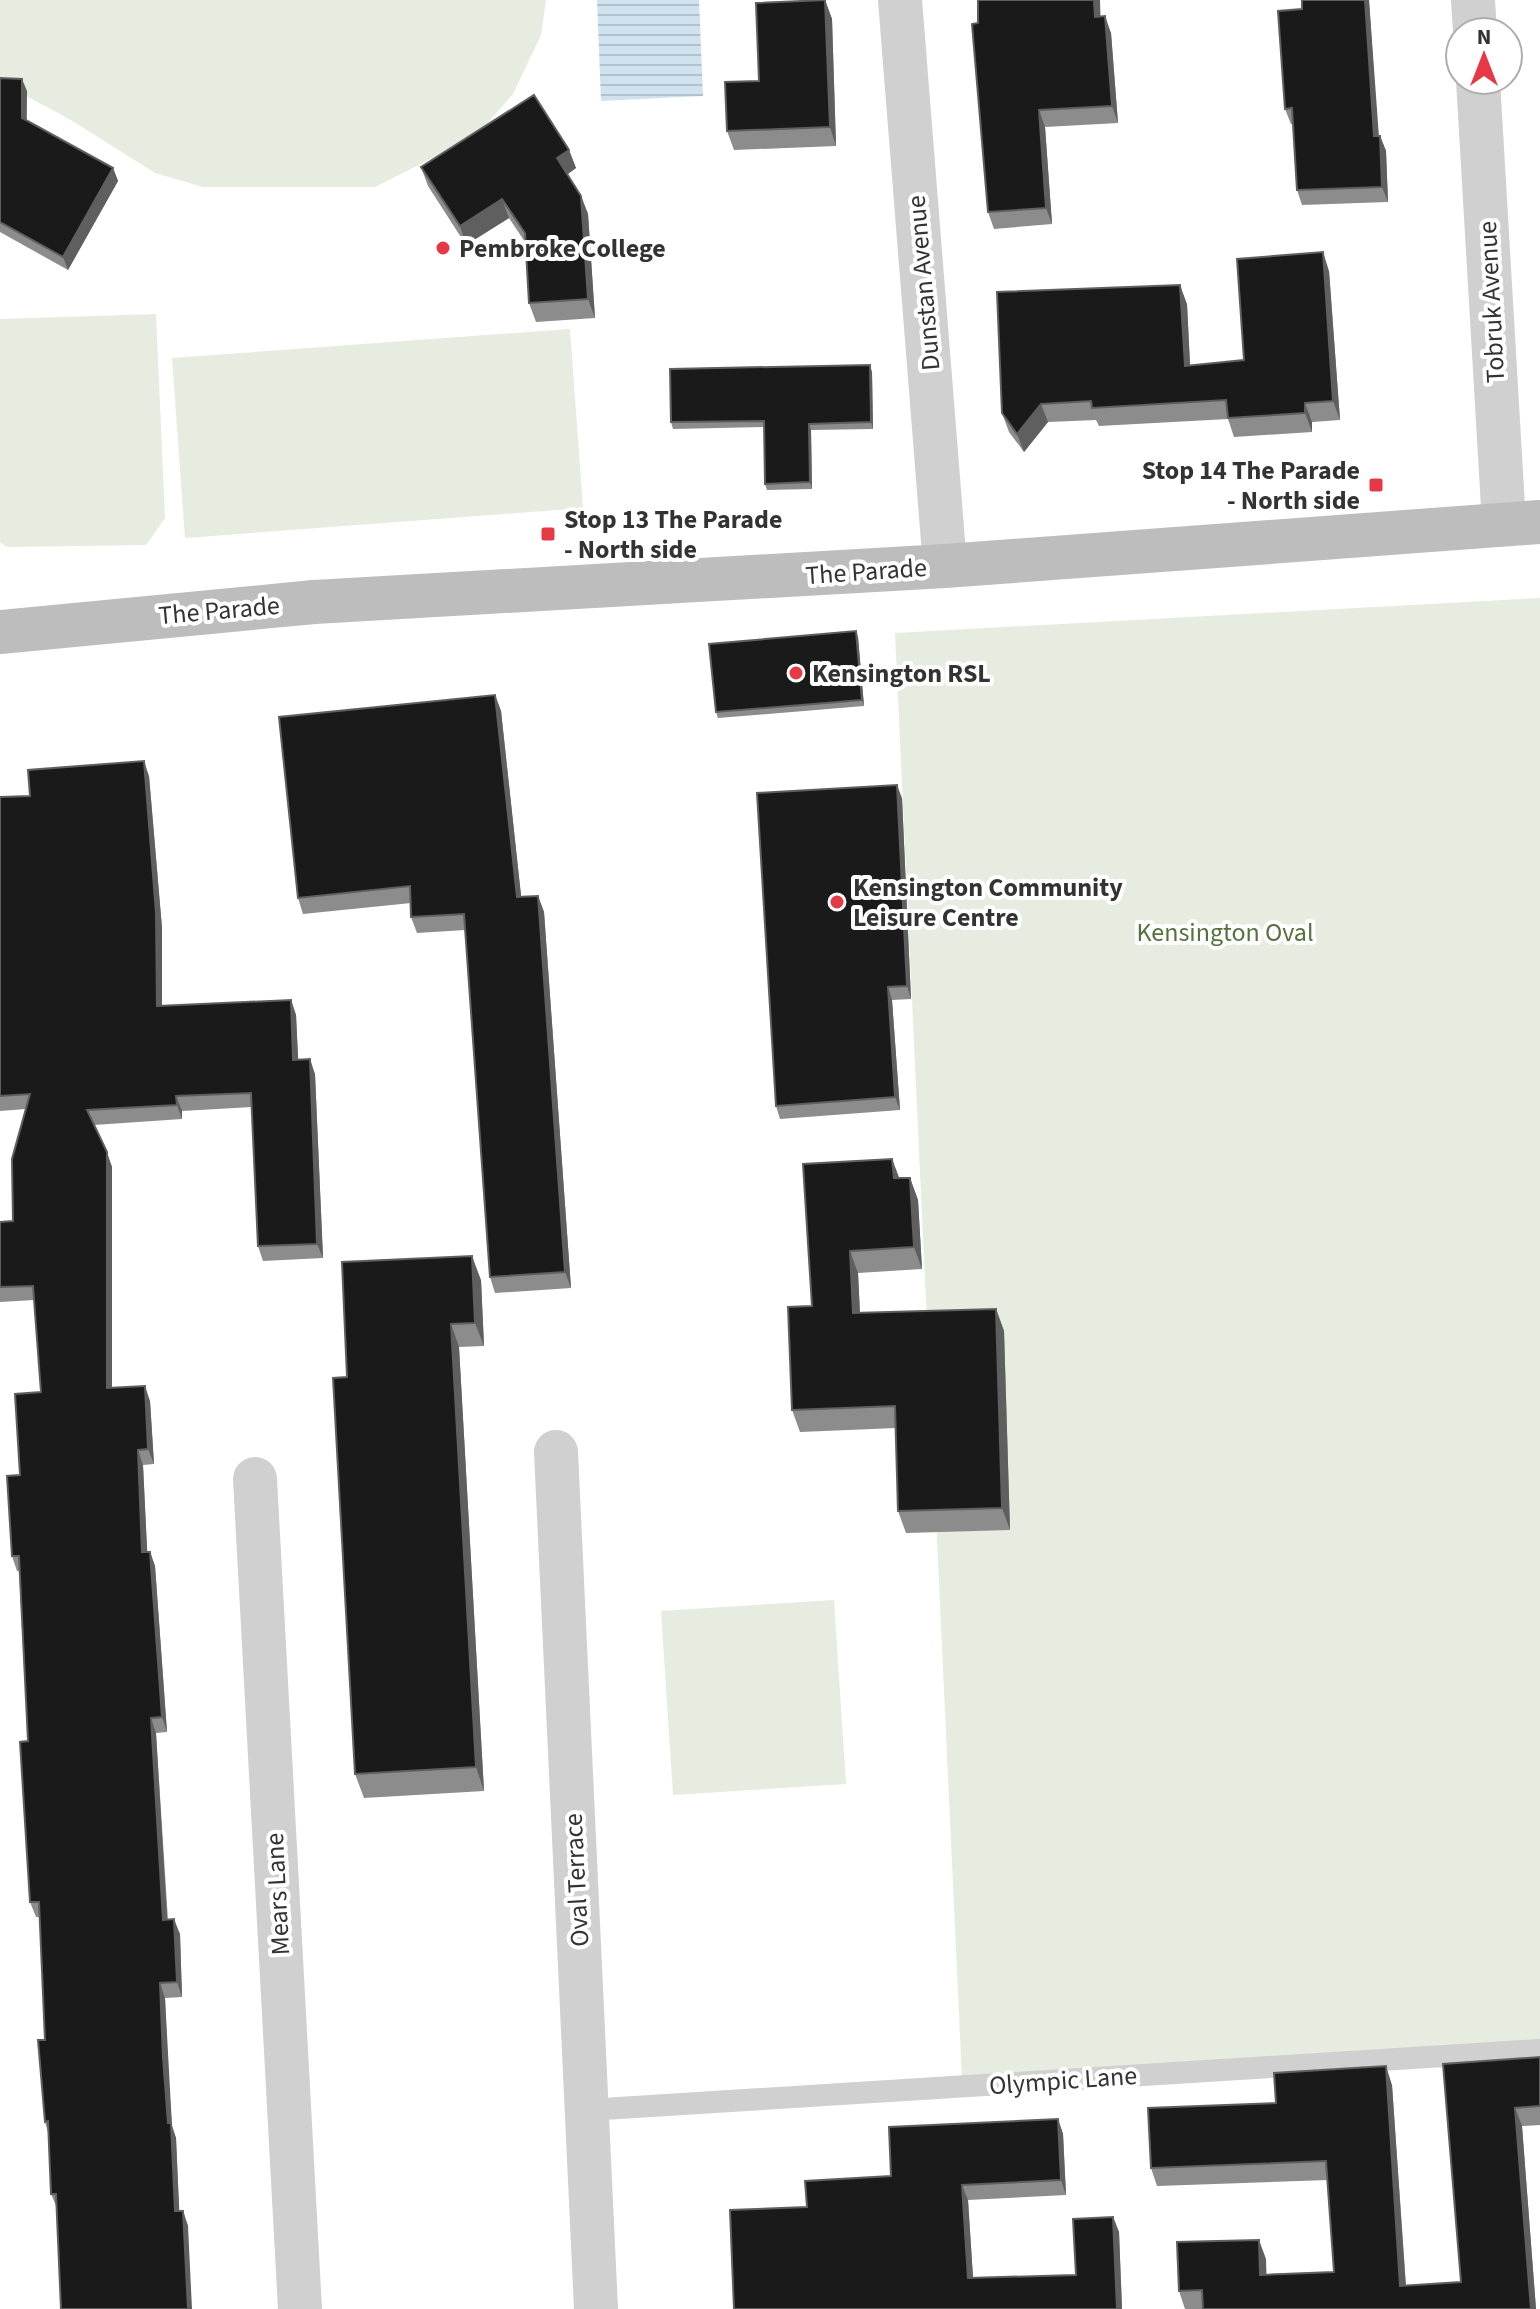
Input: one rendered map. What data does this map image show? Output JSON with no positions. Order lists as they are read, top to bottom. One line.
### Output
{"streets":{"main road":["The Parade"],"street":["Dunstan Avenue","Tobruk Avenue","Oval Terrace","Mears Lane"],"lane":["Olympic Lane"]},"crossings":[["Dunstan Avenue","The Parade"],["Tobruk Avenue","The Parade"],["Oval Terrace","Olympic Lane"]],"parks":["Kensington Oval"],"places":{"other":["Pembroke College","Kensington RSL","Kensington Community Leisure Centre"],"transit":["Stop 14 The Parade - North side","Stop 13 The Parade - North side"]},"north":"top"}
